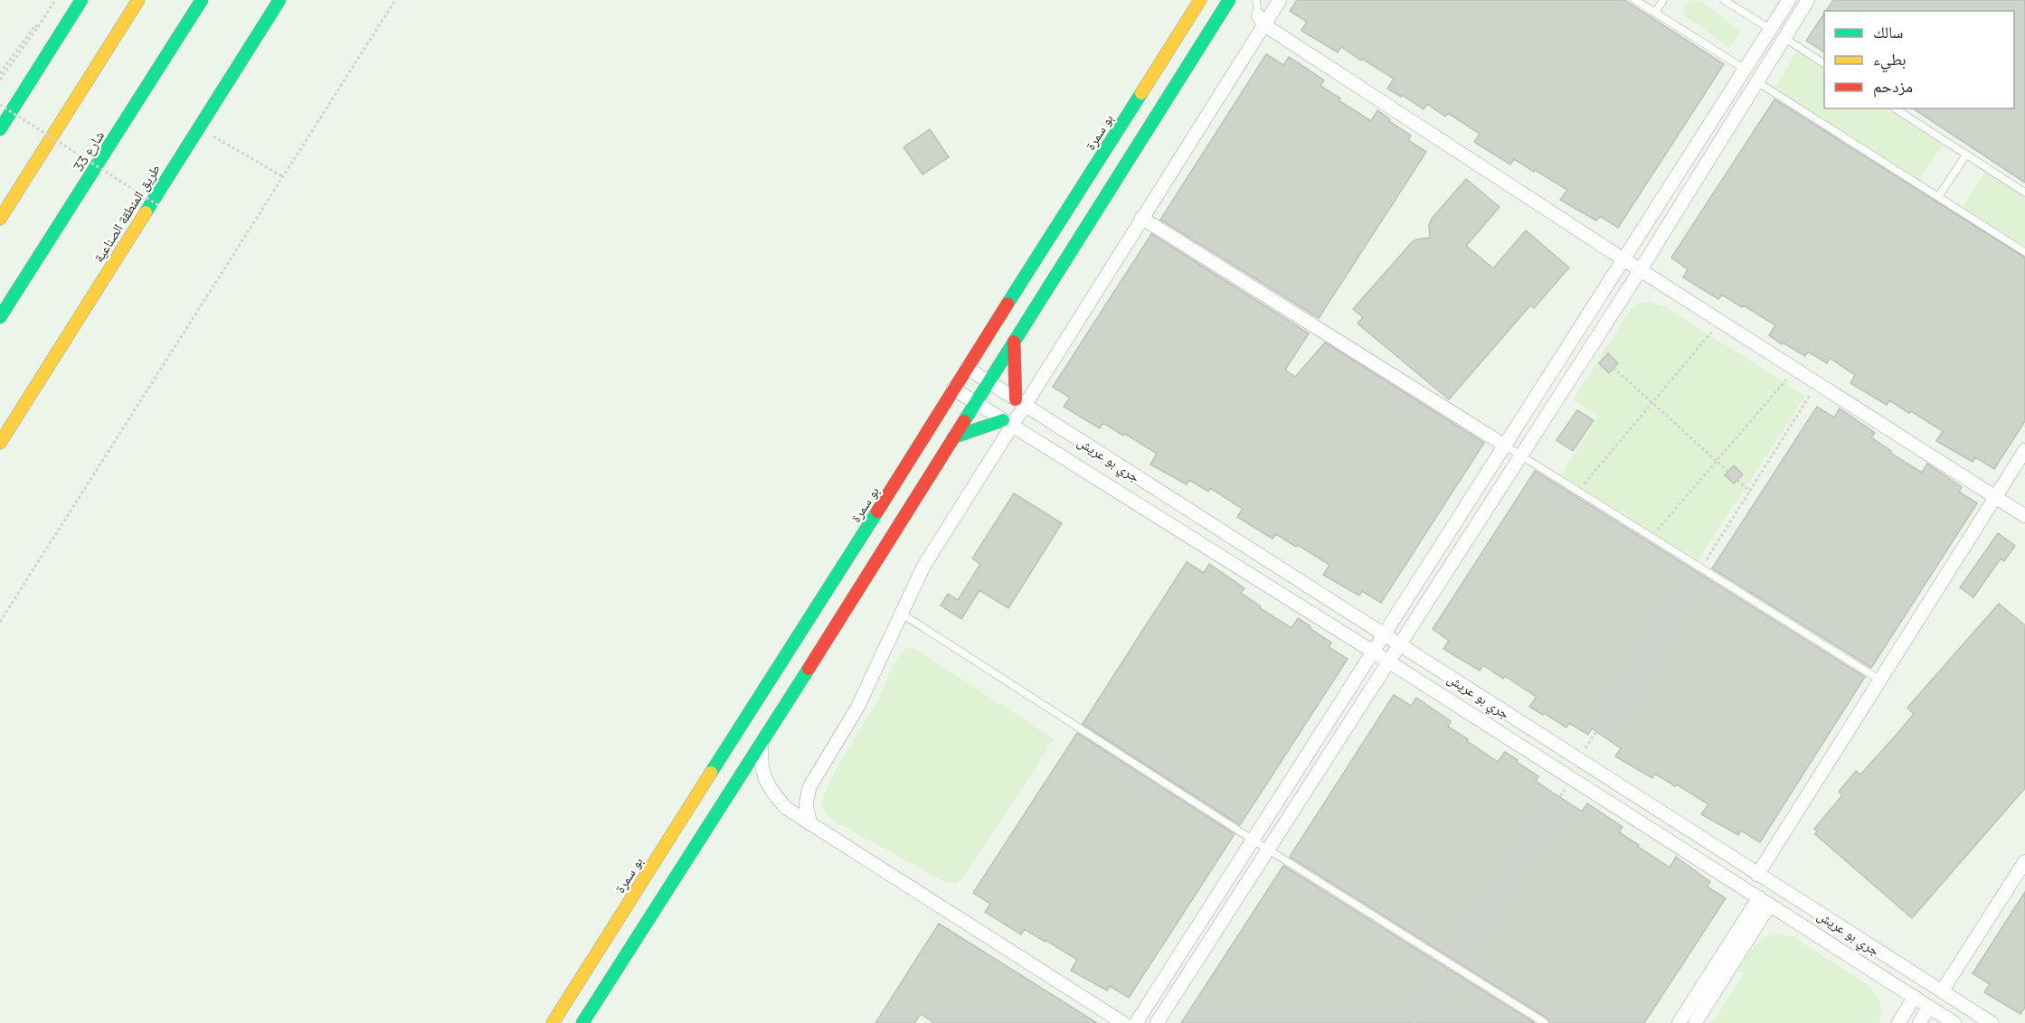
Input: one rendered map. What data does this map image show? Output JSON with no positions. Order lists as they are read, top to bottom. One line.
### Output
{"streets":{"main road":["بو سمرة","شارع 33","طريق المنطقة الصناعية"],"street":["جري بو عريش"]},"crossings":[["بو سمرة","جري بو عريش"]],"legend":["سالك","بطيء","مزدحم"]}
